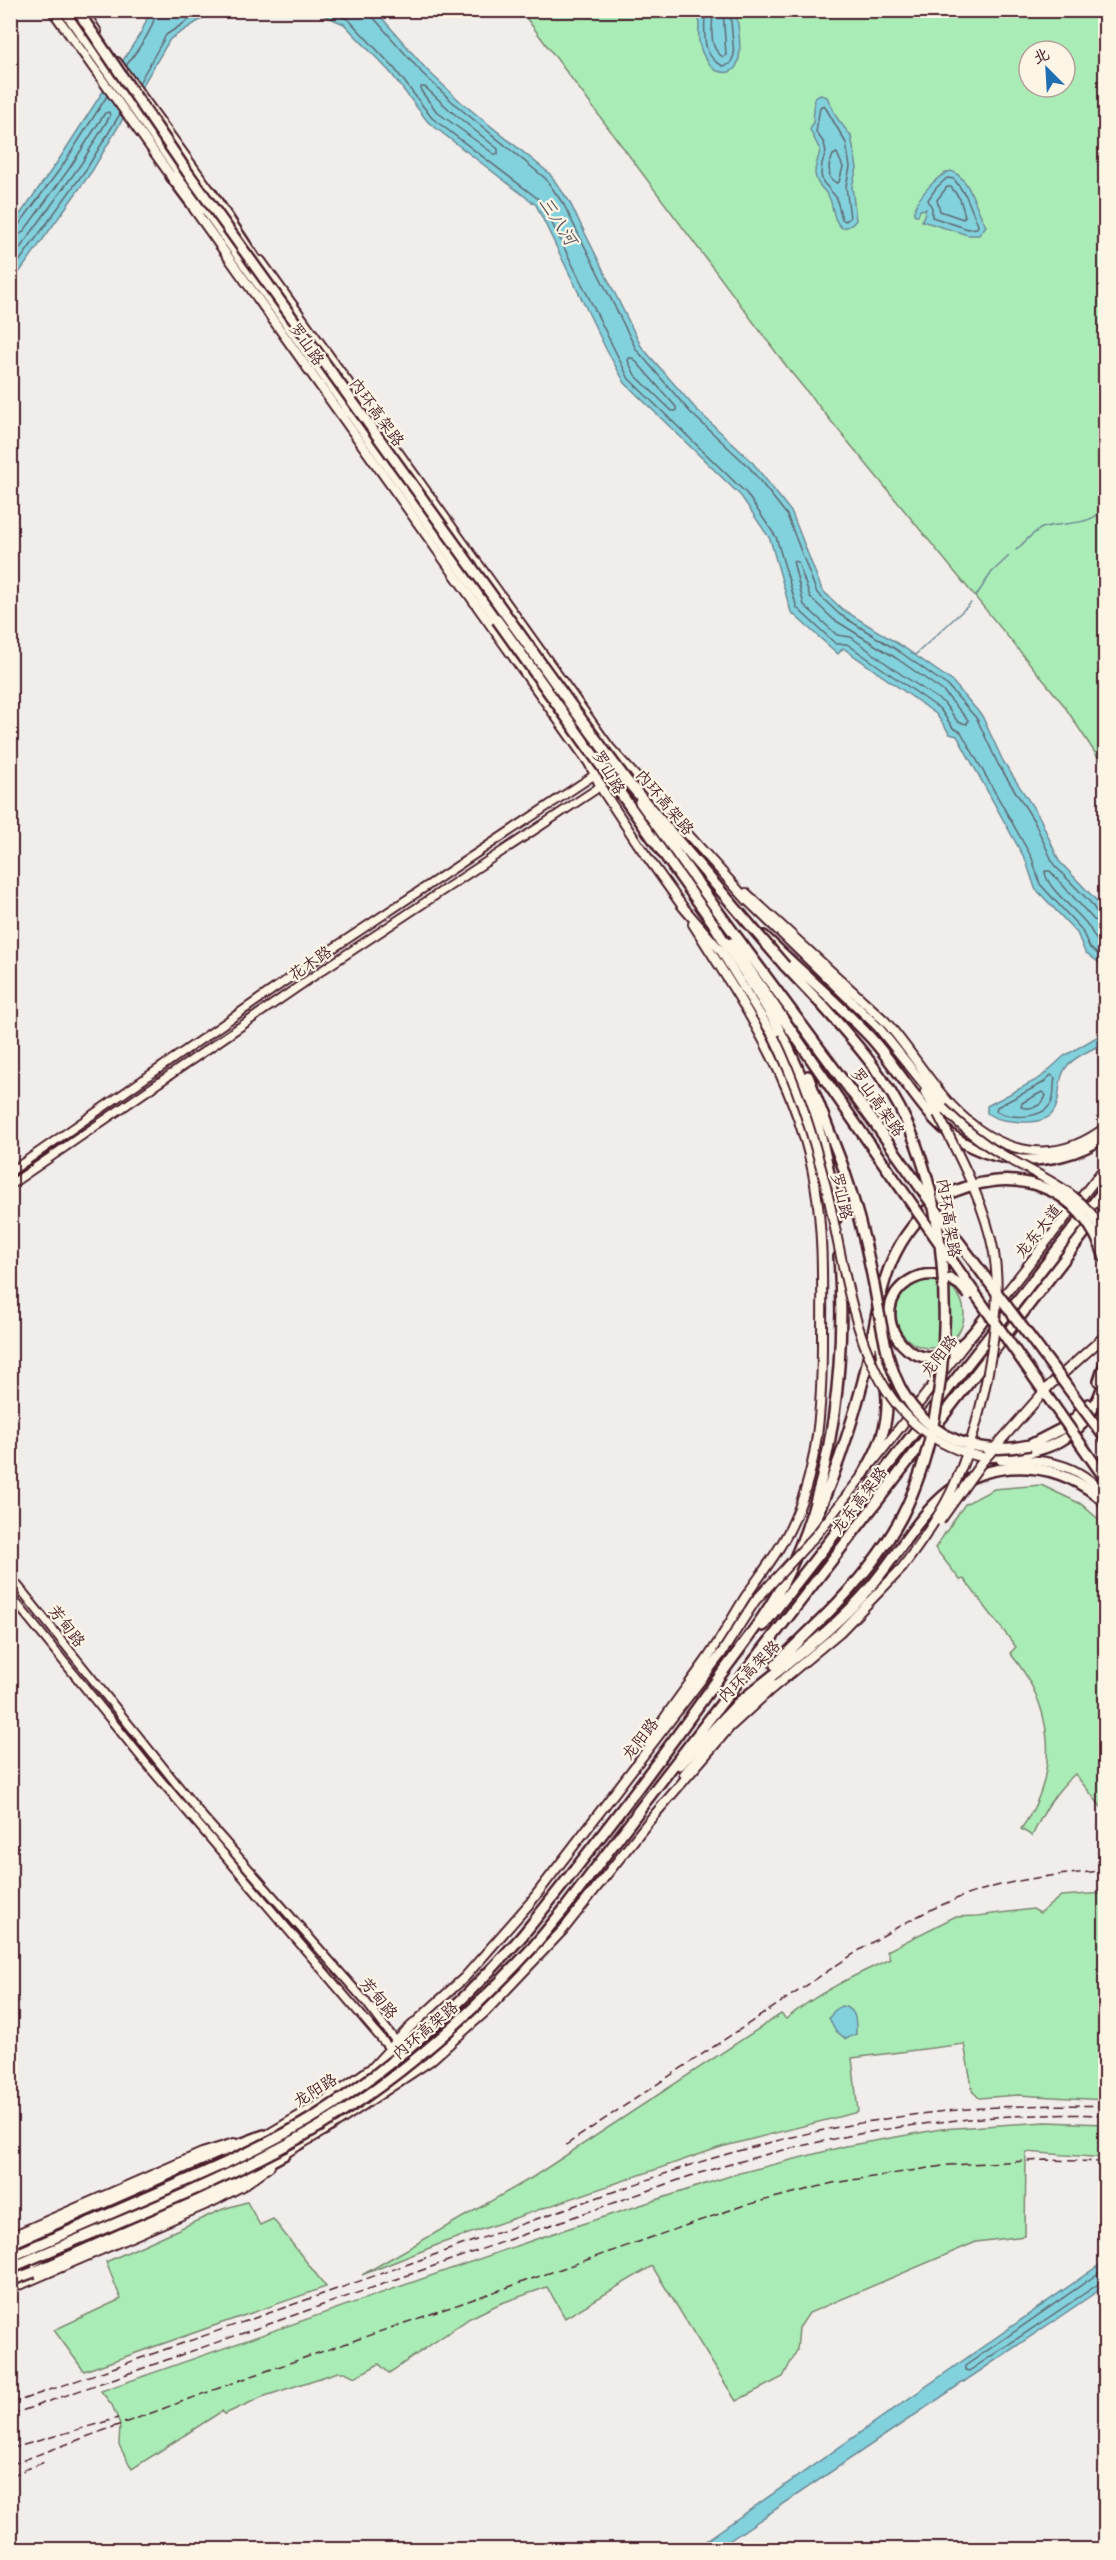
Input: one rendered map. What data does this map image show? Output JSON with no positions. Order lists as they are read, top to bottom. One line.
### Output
{"streets":{"highway":["内环高架路","罗山高架路","龙东高架路"],"main road":["罗山路","花木路","龙东大道","龙阳路","芳甸路"]},"crossings":[["罗山路","花木路"],["内环高架路","罗山高架路"],["内环高架路","龙阳路"],["内环高架路","龙东高架路"],["龙东大道","龙阳路"],["龙阳路","芳甸路"]],"water":["三八河"],"north":"top left"}
